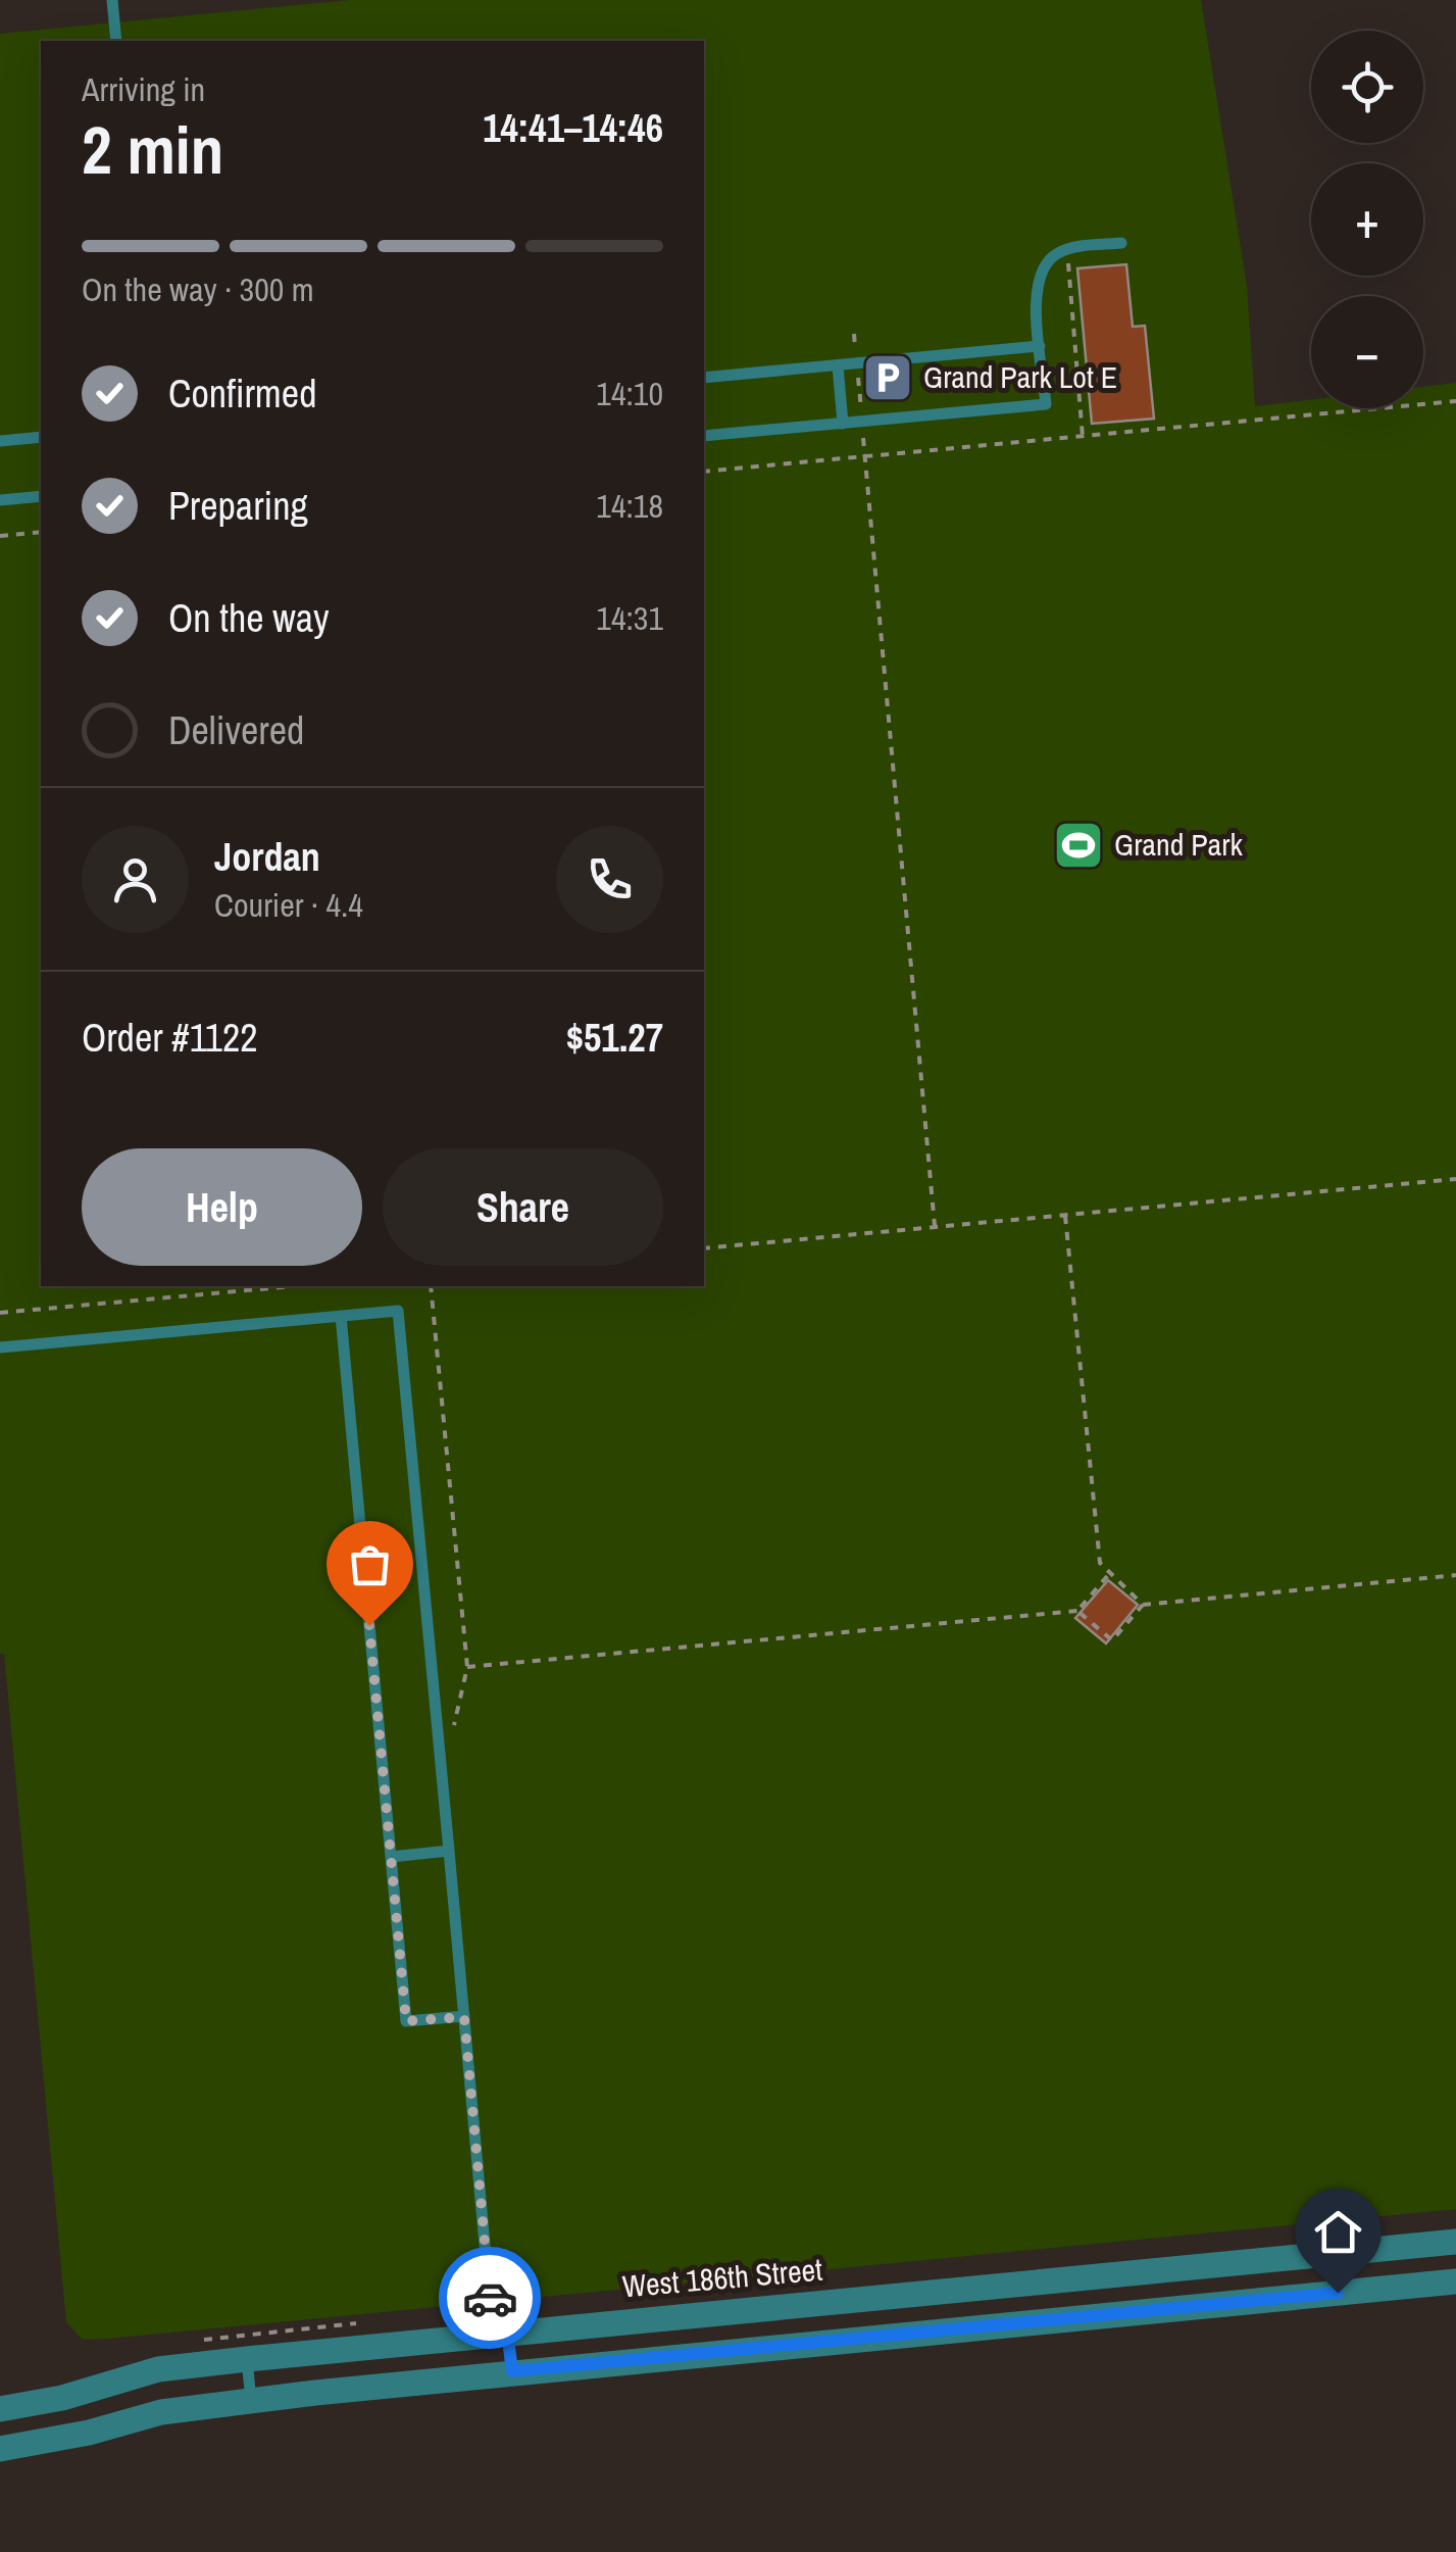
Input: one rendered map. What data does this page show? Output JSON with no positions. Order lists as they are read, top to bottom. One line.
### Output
{"streets":{"street":["West 186th Street"]},"places":{"parking":["Grand Park Lot E"],"sports":["Grand Park"]},"page":{"map_buttons":["+","−"],"heading":["2 min","Arriving in","14:41–14:46"],"panel":["Jordan","Courier · 4.4","Order #1122","$51.27"],"bar":"On the way · 300 m","list":[["Confirmed","14:10"],["Preparing","14:18"],["On the way","14:31"],"Delivered"],"buttons":["Help","Share"]}}
